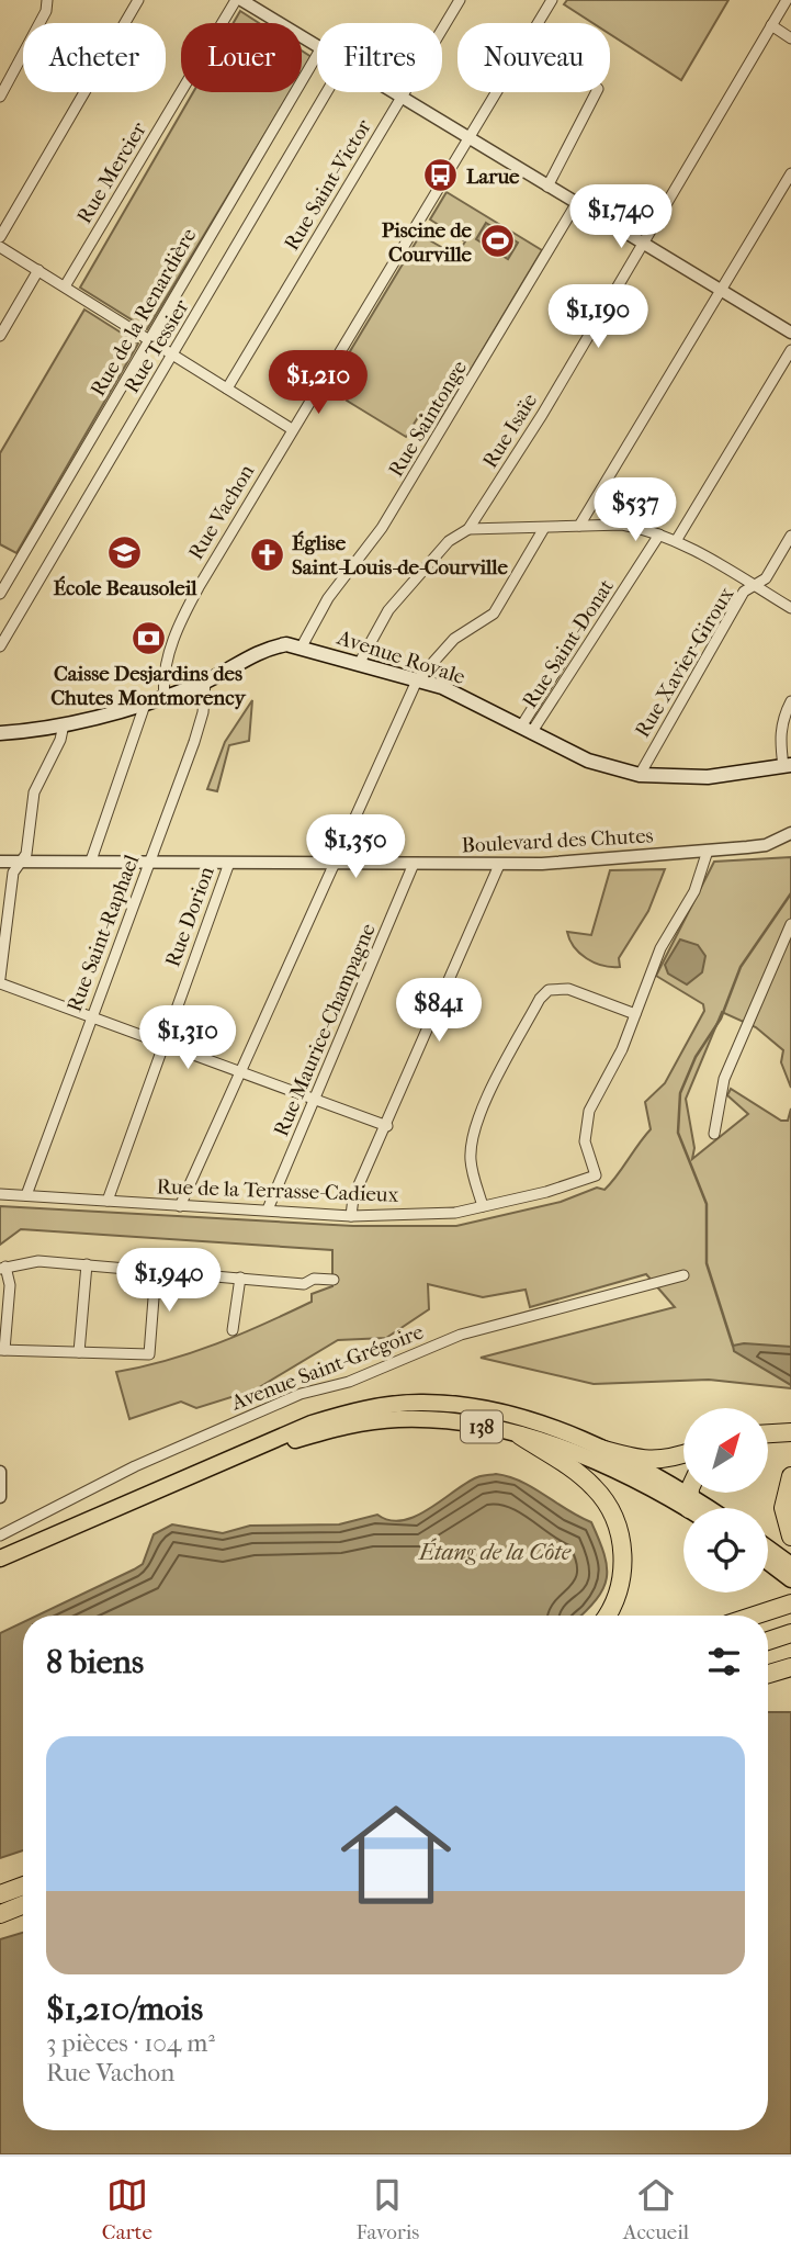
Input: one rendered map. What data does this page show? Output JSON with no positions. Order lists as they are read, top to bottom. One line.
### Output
{"streets":{"main road":["Avenue Royale","138"],"street":["Rue Mercier","Rue Saint-Victor","Rue de la Renardière","Rue Tessier","Rue Saintonge","Rue Isaïe","Rue Vachon","Rue Saint-Donat","Rue Xavier-Giroux","Boulevard des Chutes","Rue Dorion","Rue Saint-Raphael","Rue Maurice-Champagne","Rue de la Terrasse-Cadieux","Avenue Saint-Grégoire"]},"crossings":[["Rue Saintonge","Avenue Royale"],["Rue Isaïe","Avenue Royale"],["Rue Vachon","Avenue Royale"],["Rue Saint-Donat","Avenue Royale"],["Avenue Royale","Rue Xavier-Giroux"],["Avenue Royale","Rue Saint-Raphael"],["Boulevard des Chutes","Rue Dorion"],["Boulevard des Chutes","Rue Saint-Raphael"],["Boulevard des Chutes","Rue Maurice-Champagne"],["Rue Dorion","Rue de la Terrasse-Cadieux"],["Rue Saint-Raphael","Rue de la Terrasse-Cadieux"],["Rue Maurice-Champagne","Rue de la Terrasse-Cadieux"]],"water":["Étang de la Côte"],"places":{"bus stop":["Larue"],"sports":["Piscine de Courville"],"school or university":["École Beausoleil"],"church":["Église Saint-Louis-de-Courville"],"bank":["Caisse Desjardins des Chutes Montmorency"]},"north":"top right","page":{"chip":["Acheter","Louer","Filtres","Nouveau"],"price":["$1,740","$1,190","$1,210","$537","$1,350","$841","$1,310","$1,940"],"heading":"8 biens","list":[{"name":"$1,210/mois","note":"3 pièces · 104 m² · Rue Vachon"}],"tabs":["Carte","Favoris","Accueil"]}}
